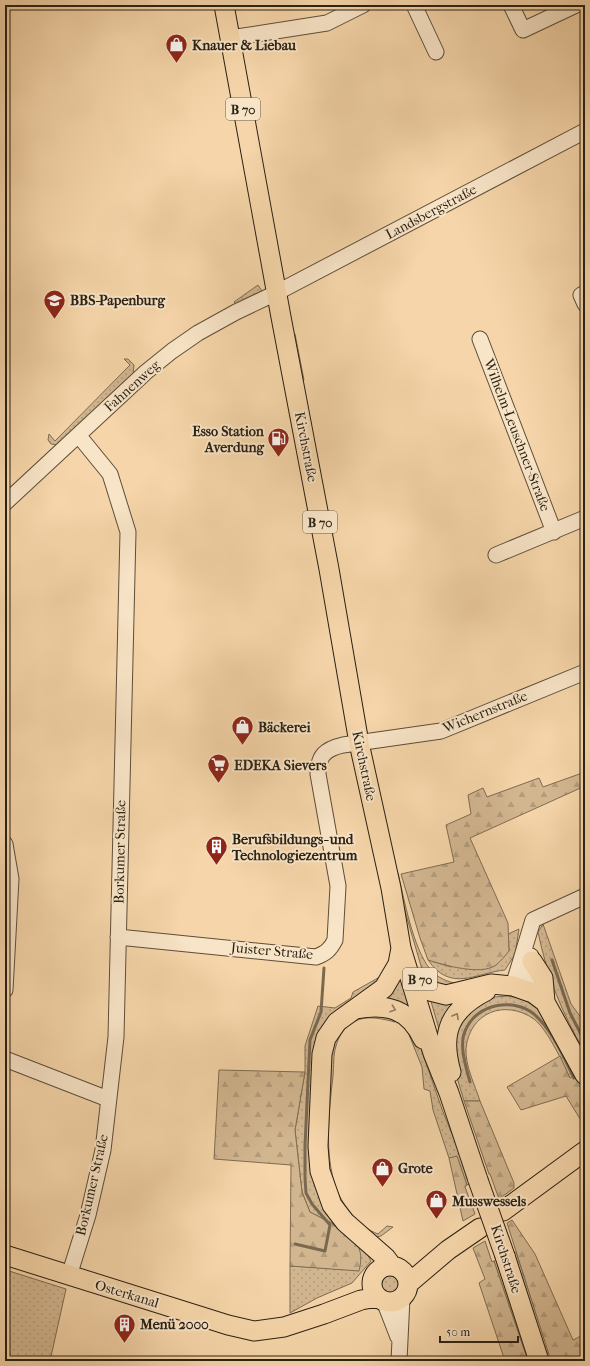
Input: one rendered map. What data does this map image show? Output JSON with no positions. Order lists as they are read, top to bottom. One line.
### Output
{"streets":{"main road":["B 70","Kirchstraße","Osterkanal"],"street":["Landsbergstraße","Fahnenweg","Wilhelm-Leuschner-Straße","Wichernstraße","Borkumer Straße","Juister Straße"]},"crossings":[["B 70","Kirchstraße"],["Landsbergstraße","Fahnenweg"],["Landsbergstraße","Kirchstraße"],["Fahnenweg","Kirchstraße"],["Fahnenweg","Borkumer Straße"],["Kirchstraße","Wichernstraße"],["Kirchstraße","Juister Straße"],["Wichernstraße","Juister Straße"],["Borkumer Straße","Juister Straße"],["Borkumer Straße","Osterkanal"]],"places":{"shop":["Knauer & Liebau","Bäckerei","Grote","Musswessels"],"school or university":["BBS-Papenburg"],"fuel station":["Esso Station Averdung"],"supermarket":["EDEKA Sievers"],"building":["Berufsbildungs- und Technologiezentrum","Menü 2000"]},"scale_bar":"50 m"}
